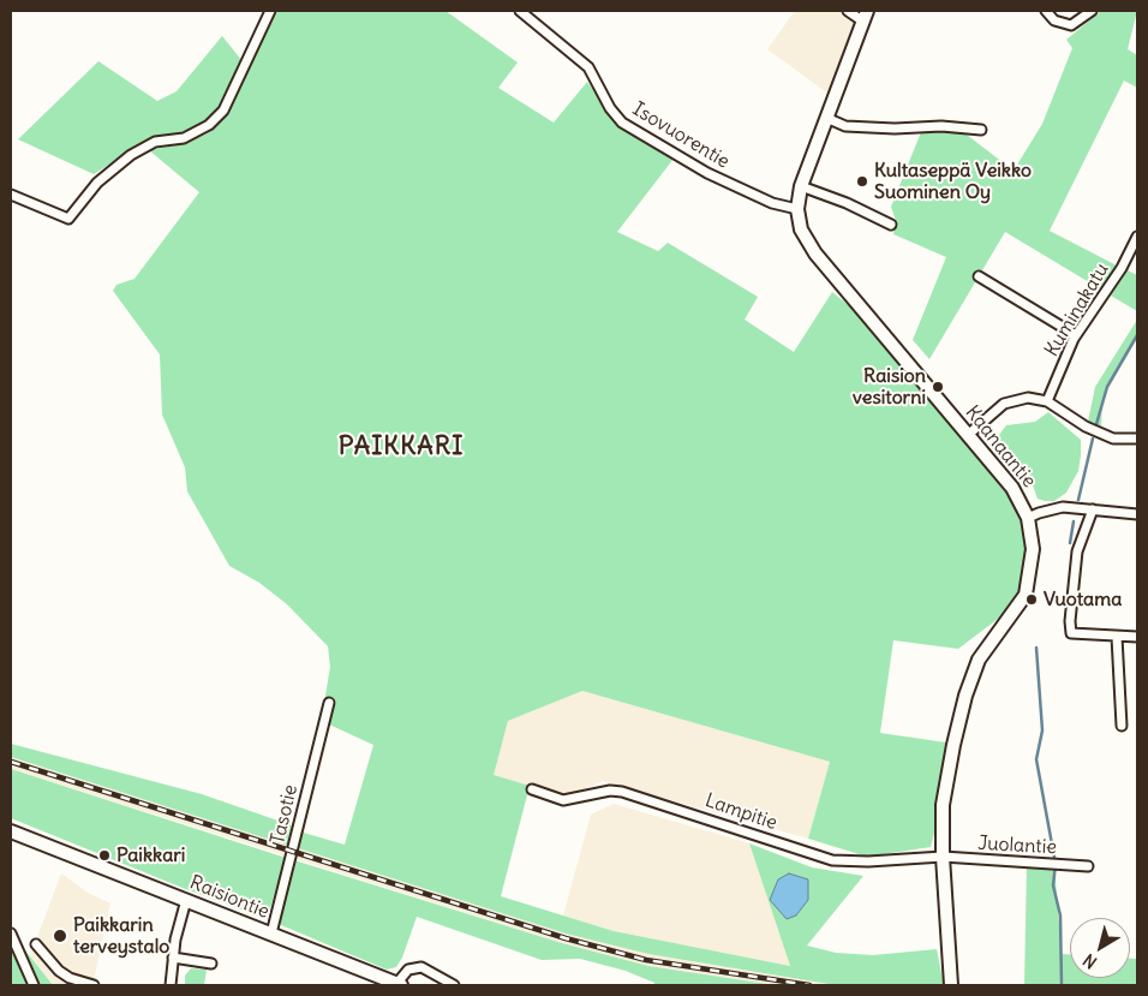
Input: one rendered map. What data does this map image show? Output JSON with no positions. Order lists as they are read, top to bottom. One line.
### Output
{"streets":{"street":["Isovuorentie","Kuminakatu","Kaanaantie","Lampitie","Tasotie","Juolantie","Raisiontie"]},"crossings":[["Isovuorentie","Kaanaantie"],["Kaanaantie","Lampitie"],["Kaanaantie","Juolantie"],["Lampitie","Juolantie"],["Tasotie","Raisiontie"]],"districts":["PAIKKARI"],"places":["Kultaseppä Veikko Suominen Oy","Raision vesitorni","Vuotama","Paikkari","Paikkarin terveystalo"],"north":"bottom left"}
